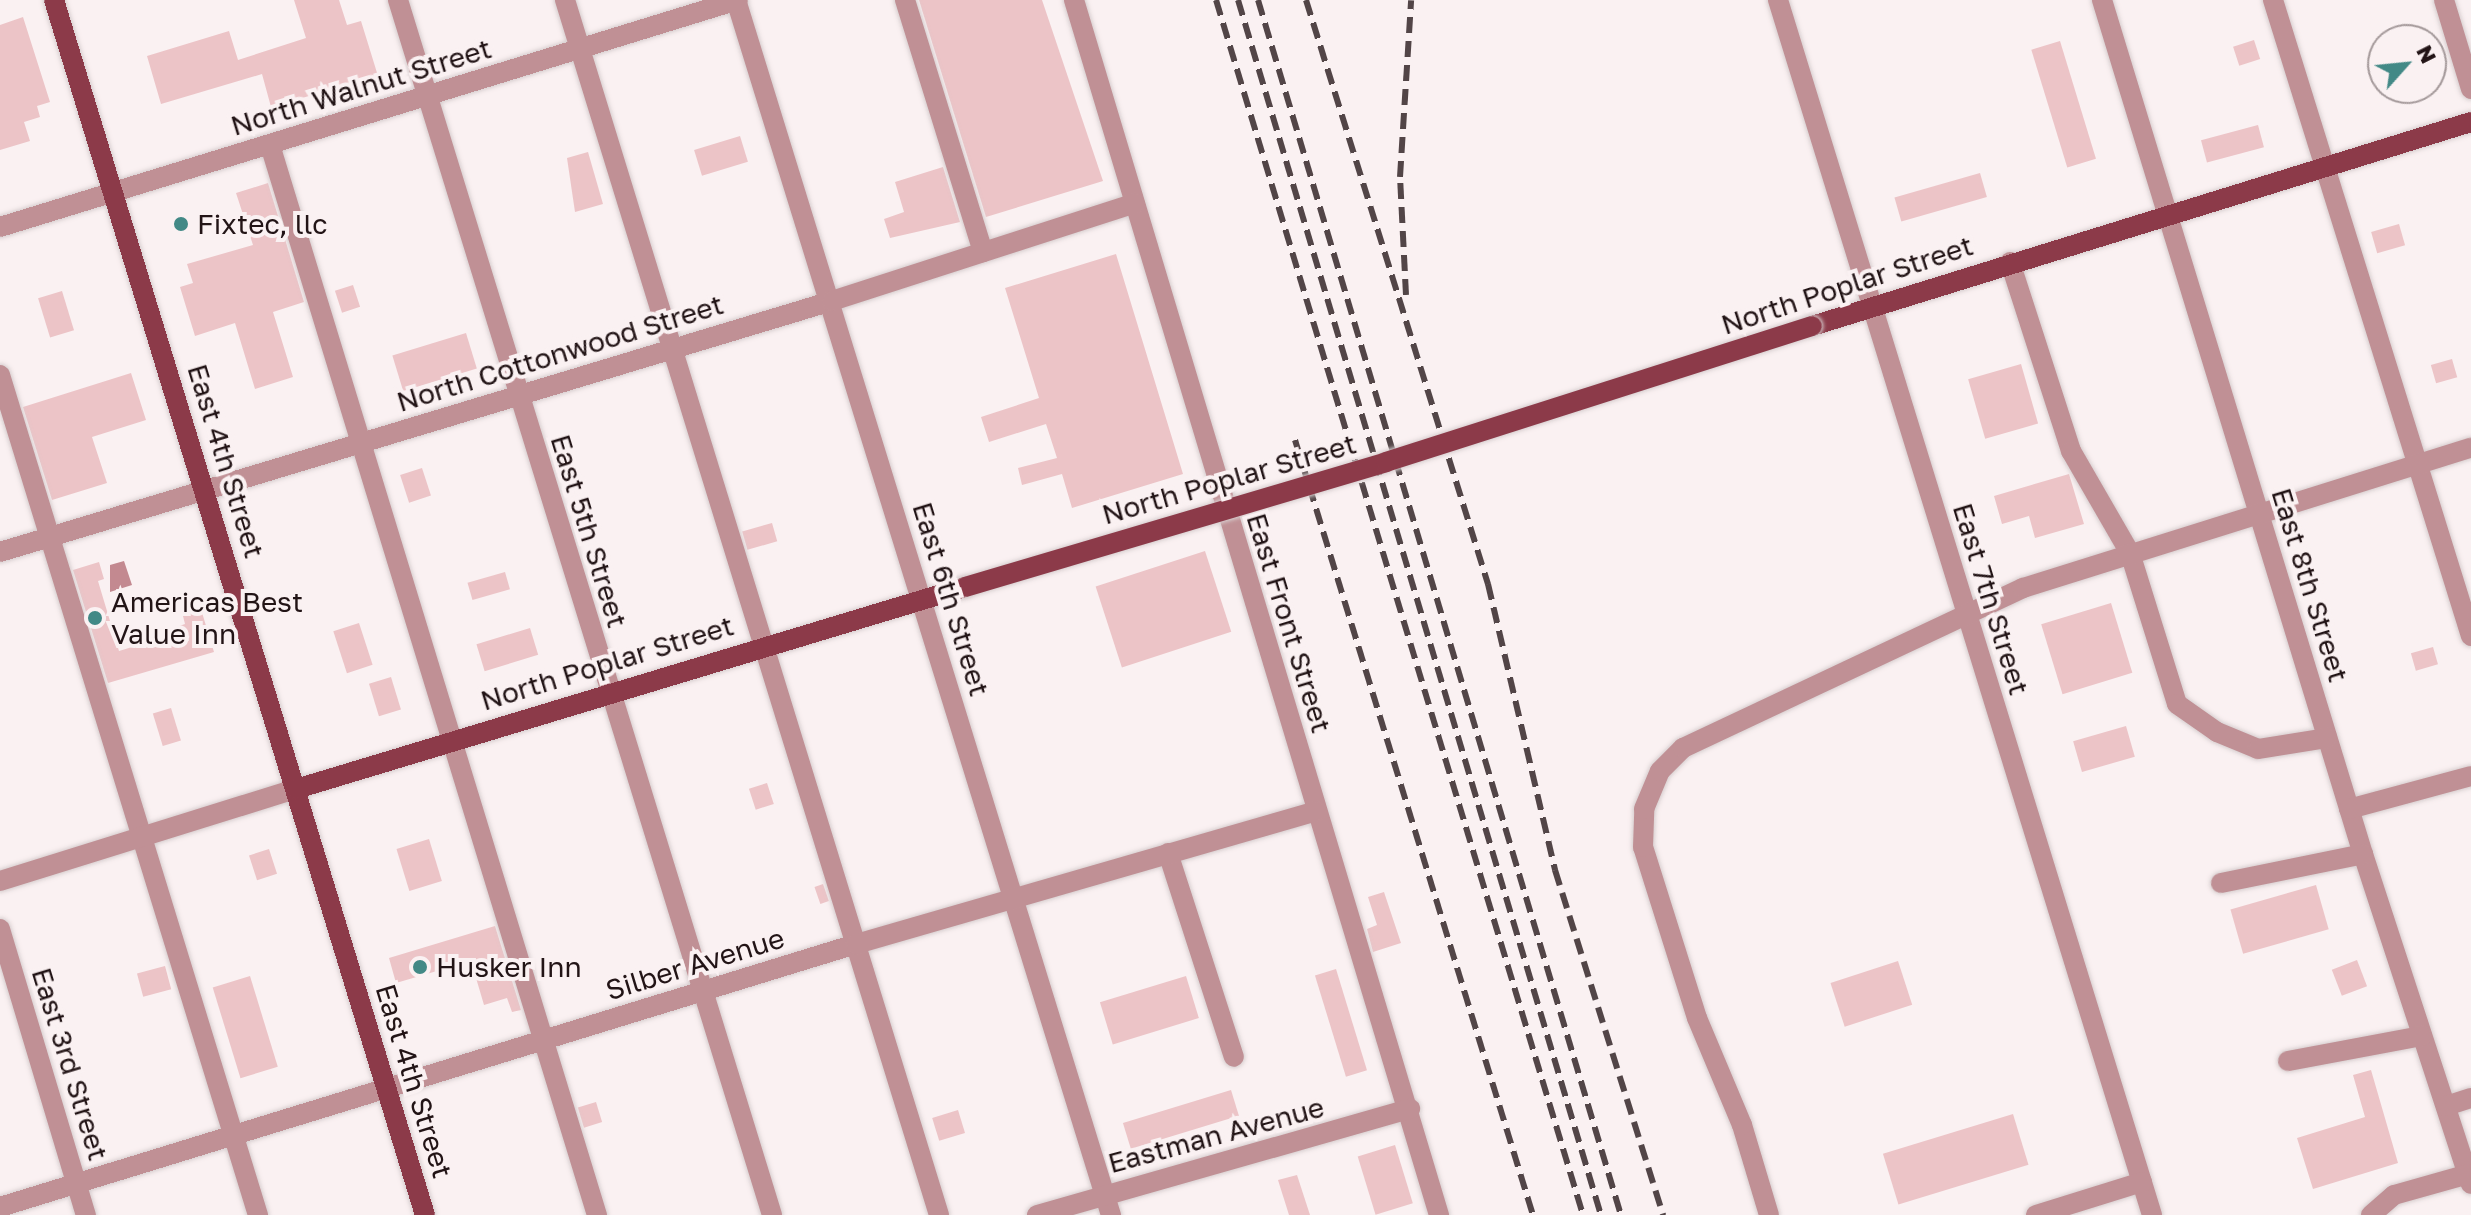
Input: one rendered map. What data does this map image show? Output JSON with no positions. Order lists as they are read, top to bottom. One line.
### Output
{"streets":{"main road":["North Poplar Street","East 4th Street"],"street":["North Walnut Street","North Cottonwood Street","East 5th Street","East 8th Street","East 6th Street","East 7th Street","East Front Street","Silber Avenue","East 3rd Street","Eastman Avenue"]},"crossings":[["North Walnut Street","East 4th Street"],["North Walnut Street","East 5th Street"],["North Walnut Street","East 6th Street"],["North Poplar Street","East 4th Street"],["North Poplar Street","East 5th Street"],["North Poplar Street","East 8th Street"],["North Poplar Street","East 6th Street"],["North Poplar Street","East 7th Street"],["North Cottonwood Street","East 4th Street"],["North Cottonwood Street","East 5th Street"],["North Cottonwood Street","East 6th Street"],["North Cottonwood Street","East Front Street"],["East 4th Street","Silber Avenue"],["East 5th Street","Silber Avenue"],["East 6th Street","Silber Avenue"],["East 6th Street","Eastman Avenue"],["East Front Street","Silber Avenue"],["East Front Street","Eastman Avenue"],["Silber Avenue","East 3rd Street"]],"places":["Fixtec, llc","Americas Best Value Inn","Husker Inn"],"north":"top right"}
